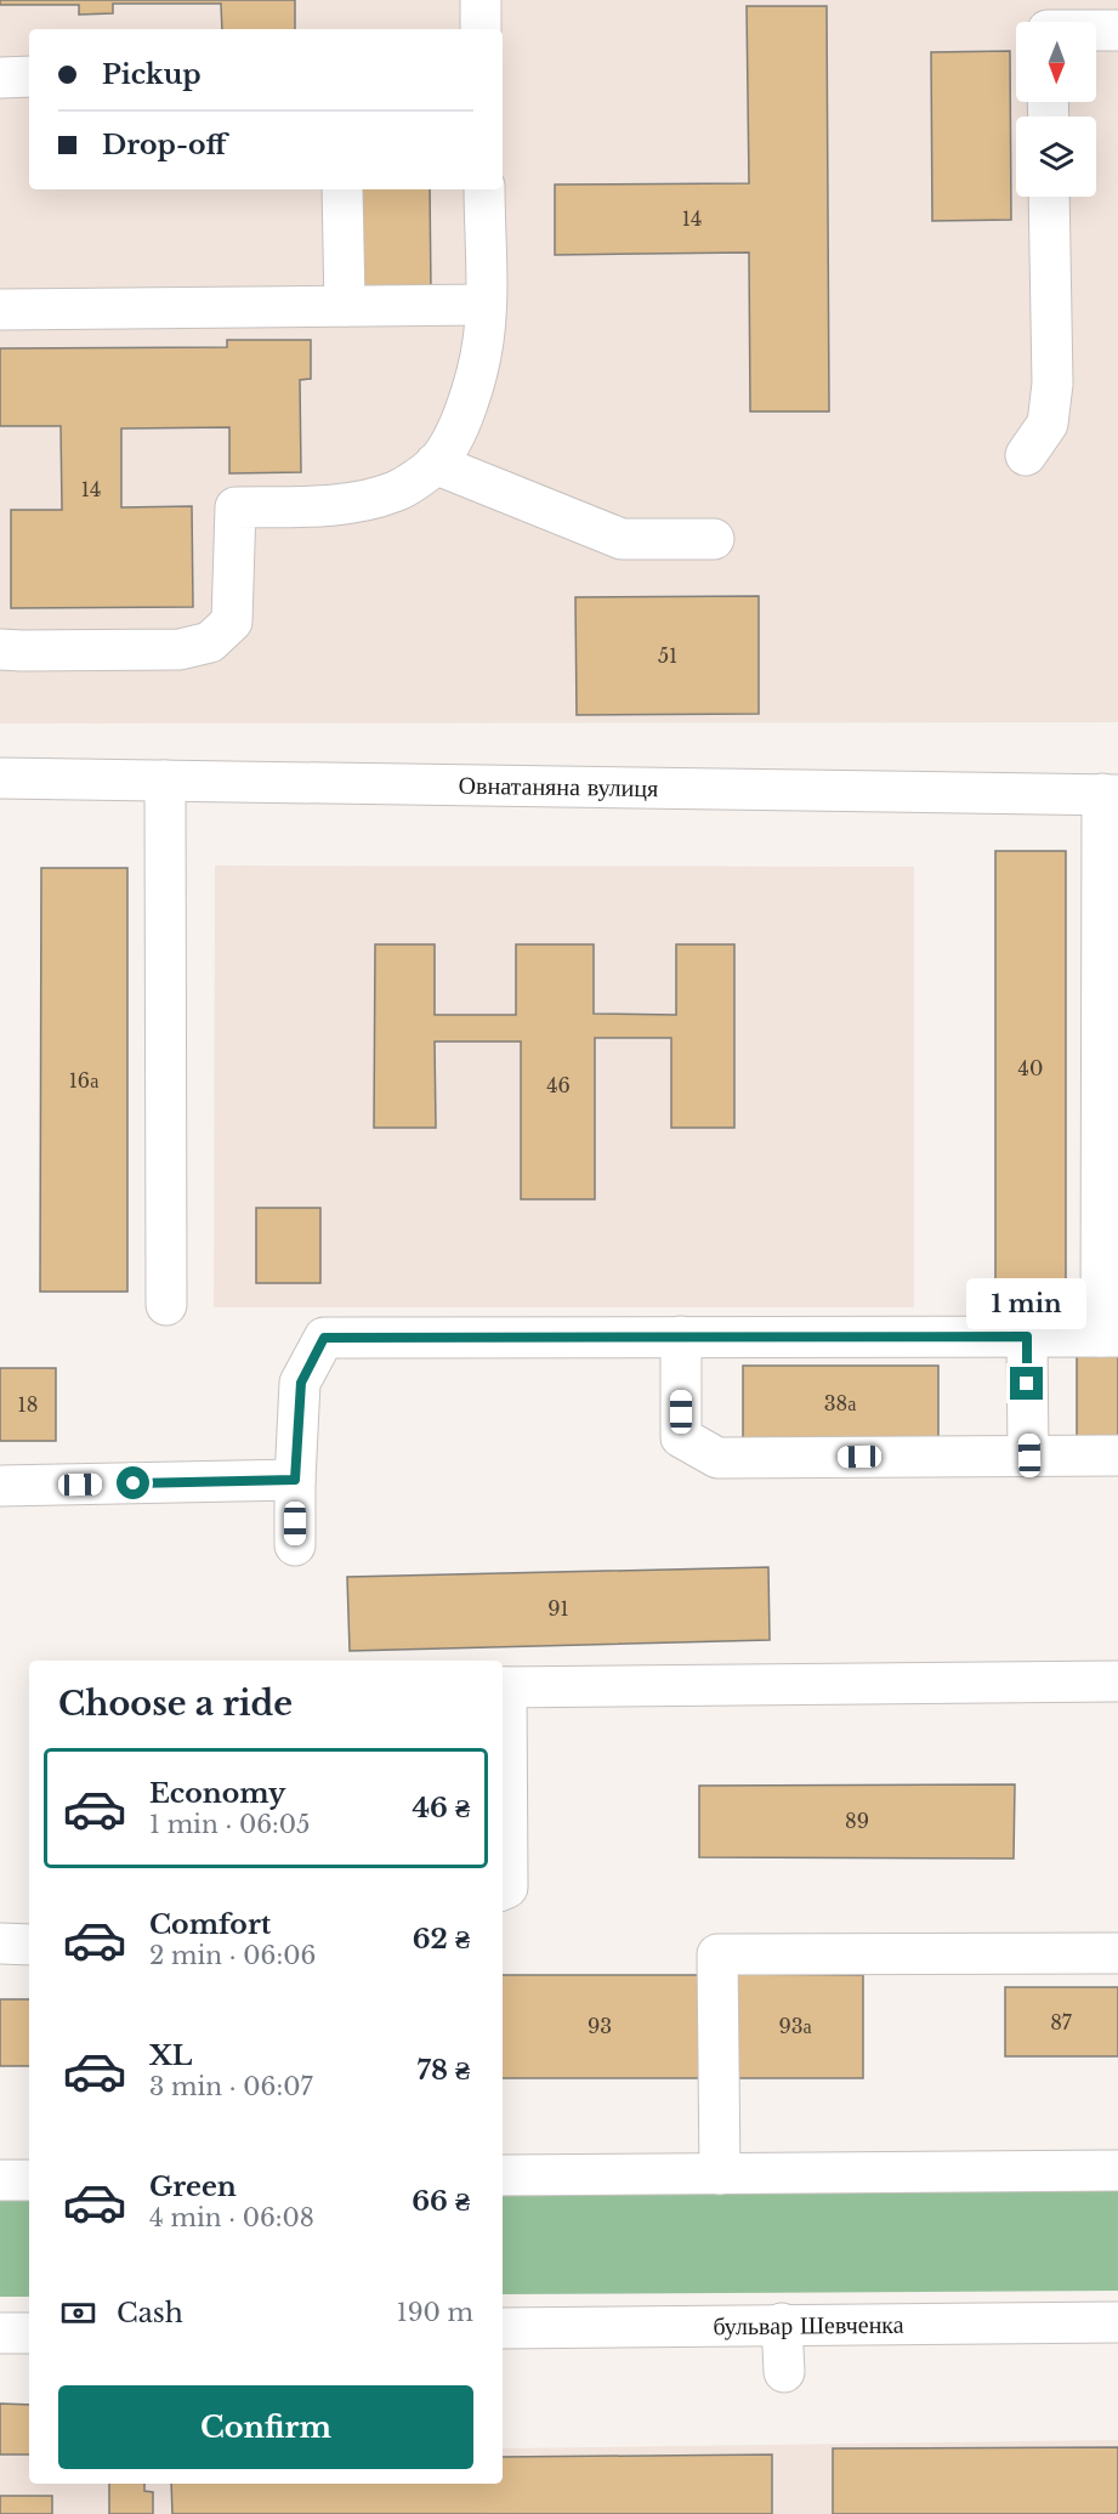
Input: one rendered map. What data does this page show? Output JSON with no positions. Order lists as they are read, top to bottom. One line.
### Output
{"streets":{"main road":["Овнатаняна вулиця","бульвар Шевченка"]},"house_numbers":["14","14","51","40","16а","46","38а","18","91","89","87","93","93а"],"north":"bottom","page":{"banner":["Pickup","Drop-off"],"bubble":"1 min","heading":"Choose a ride","list":[{"name":"Economy","note":"1 min · 06:05","value":"46 ₴"},{"name":"Comfort","note":"2 min · 06:06","value":"62 ₴"},{"name":"XL","note":"3 min · 06:07","value":"78 ₴"},{"name":"Green","note":"4 min · 06:08","value":"66 ₴"}],"pay":["Cash","190 m"],"buttons":"Confirm"}}
